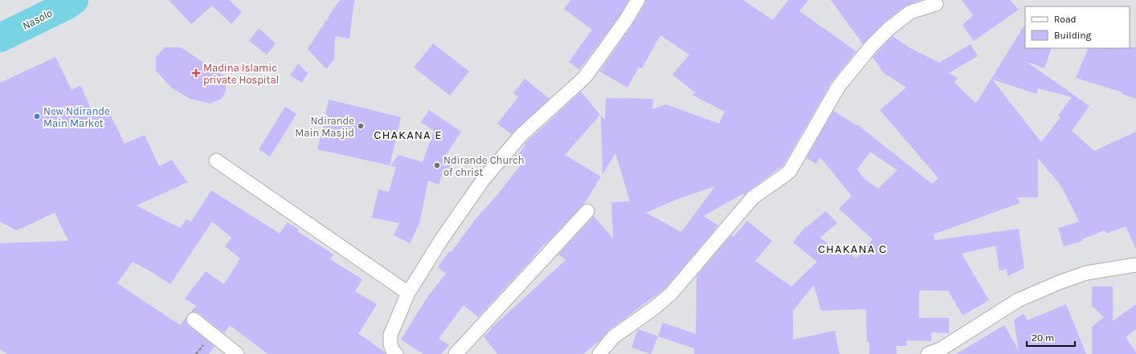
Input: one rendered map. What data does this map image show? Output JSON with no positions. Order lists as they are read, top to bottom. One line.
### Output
{"districts":["CHAKANA E","CHAKANA C"],"water":["Nasolo"],"places":{"health":["Madina Islamic private Hospital"],"other":["New Ndirande Main Market","Ndirande Main Masjid","Ndirande Church of christ"]},"legend":["Road","Building"],"scale_bar":"20 m"}
